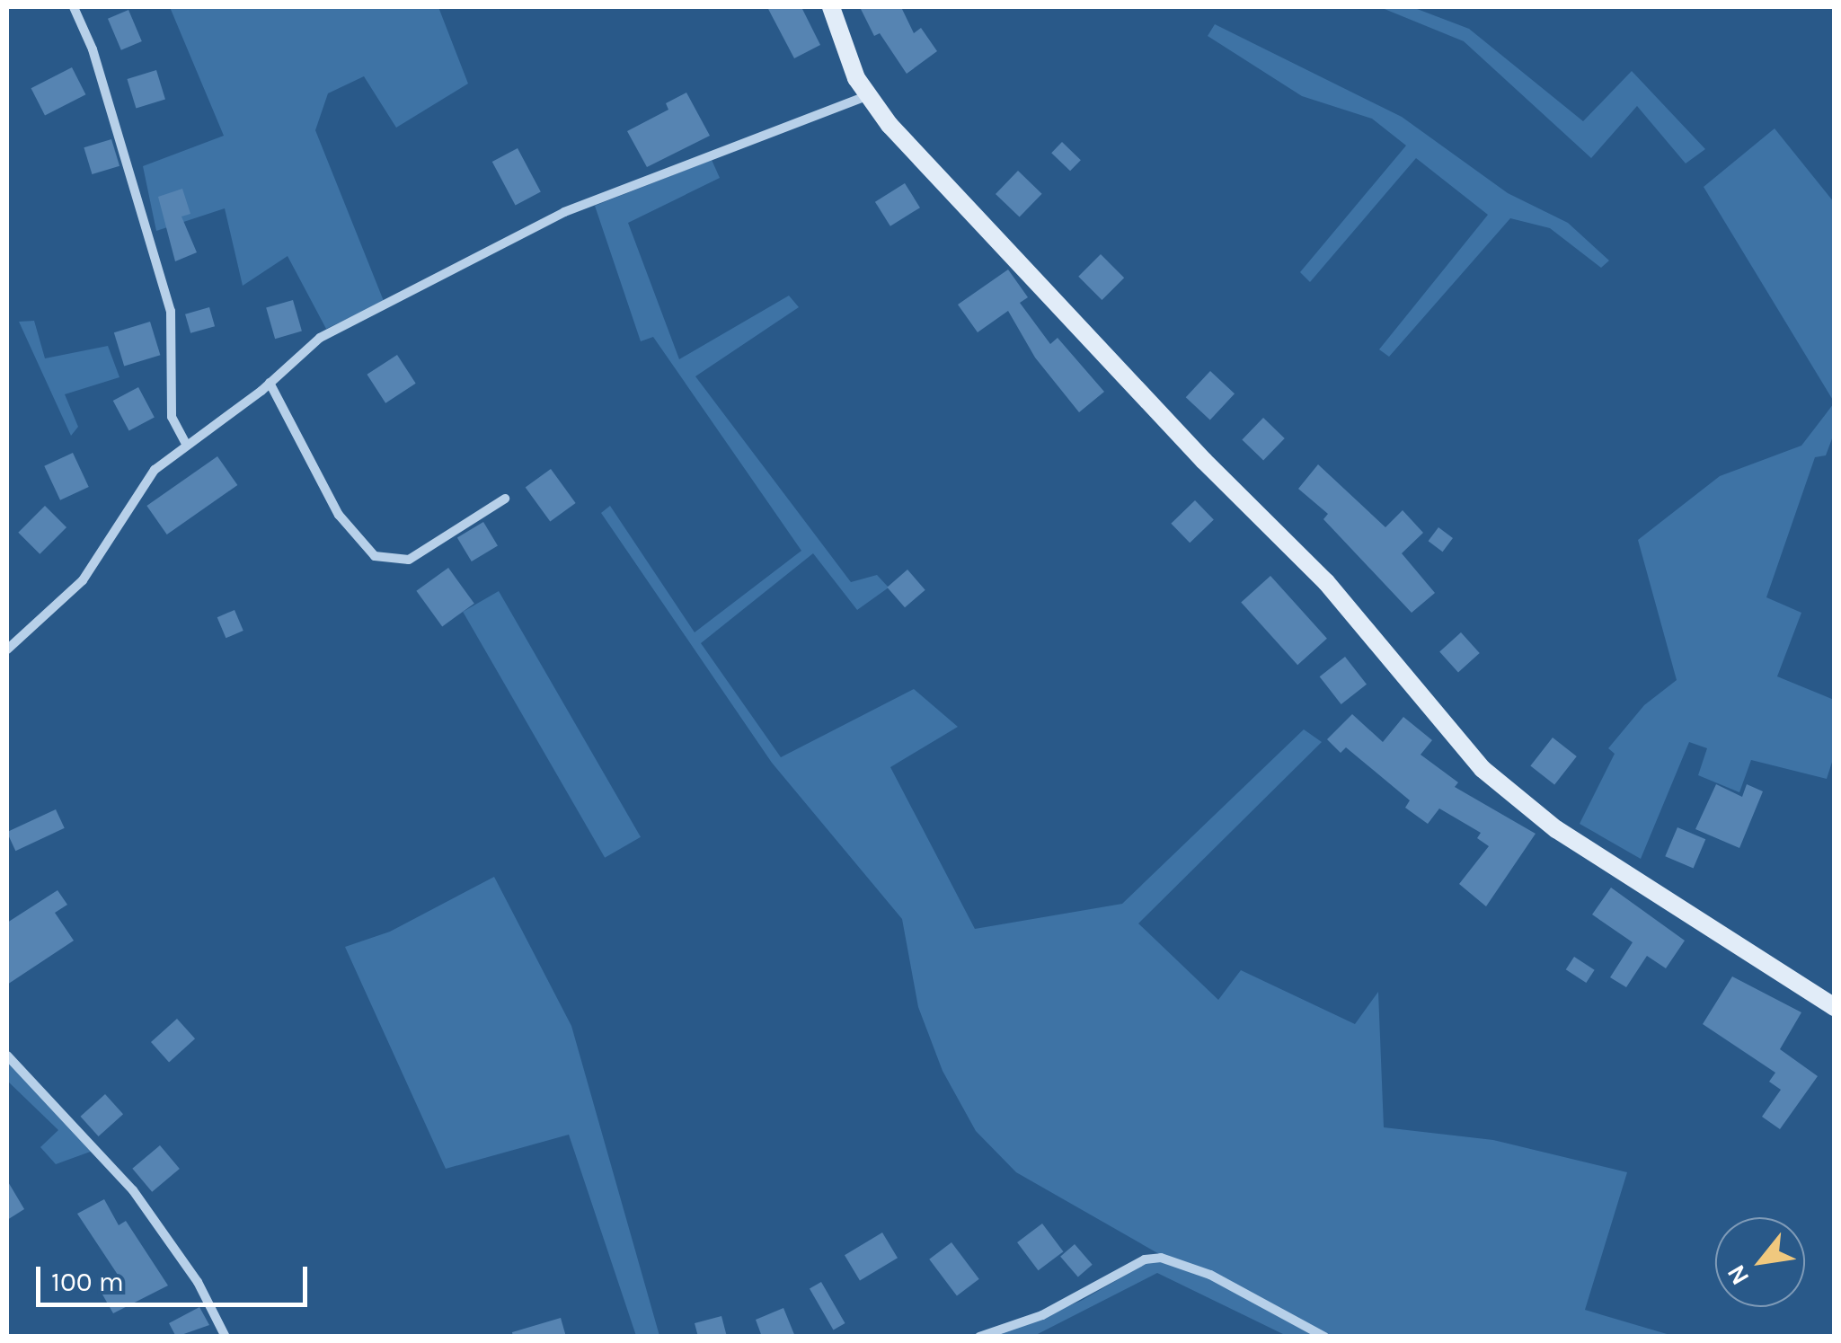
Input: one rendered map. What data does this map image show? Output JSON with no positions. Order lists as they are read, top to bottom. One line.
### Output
{"scale_bar":"100 m","north":"bottom left"}
